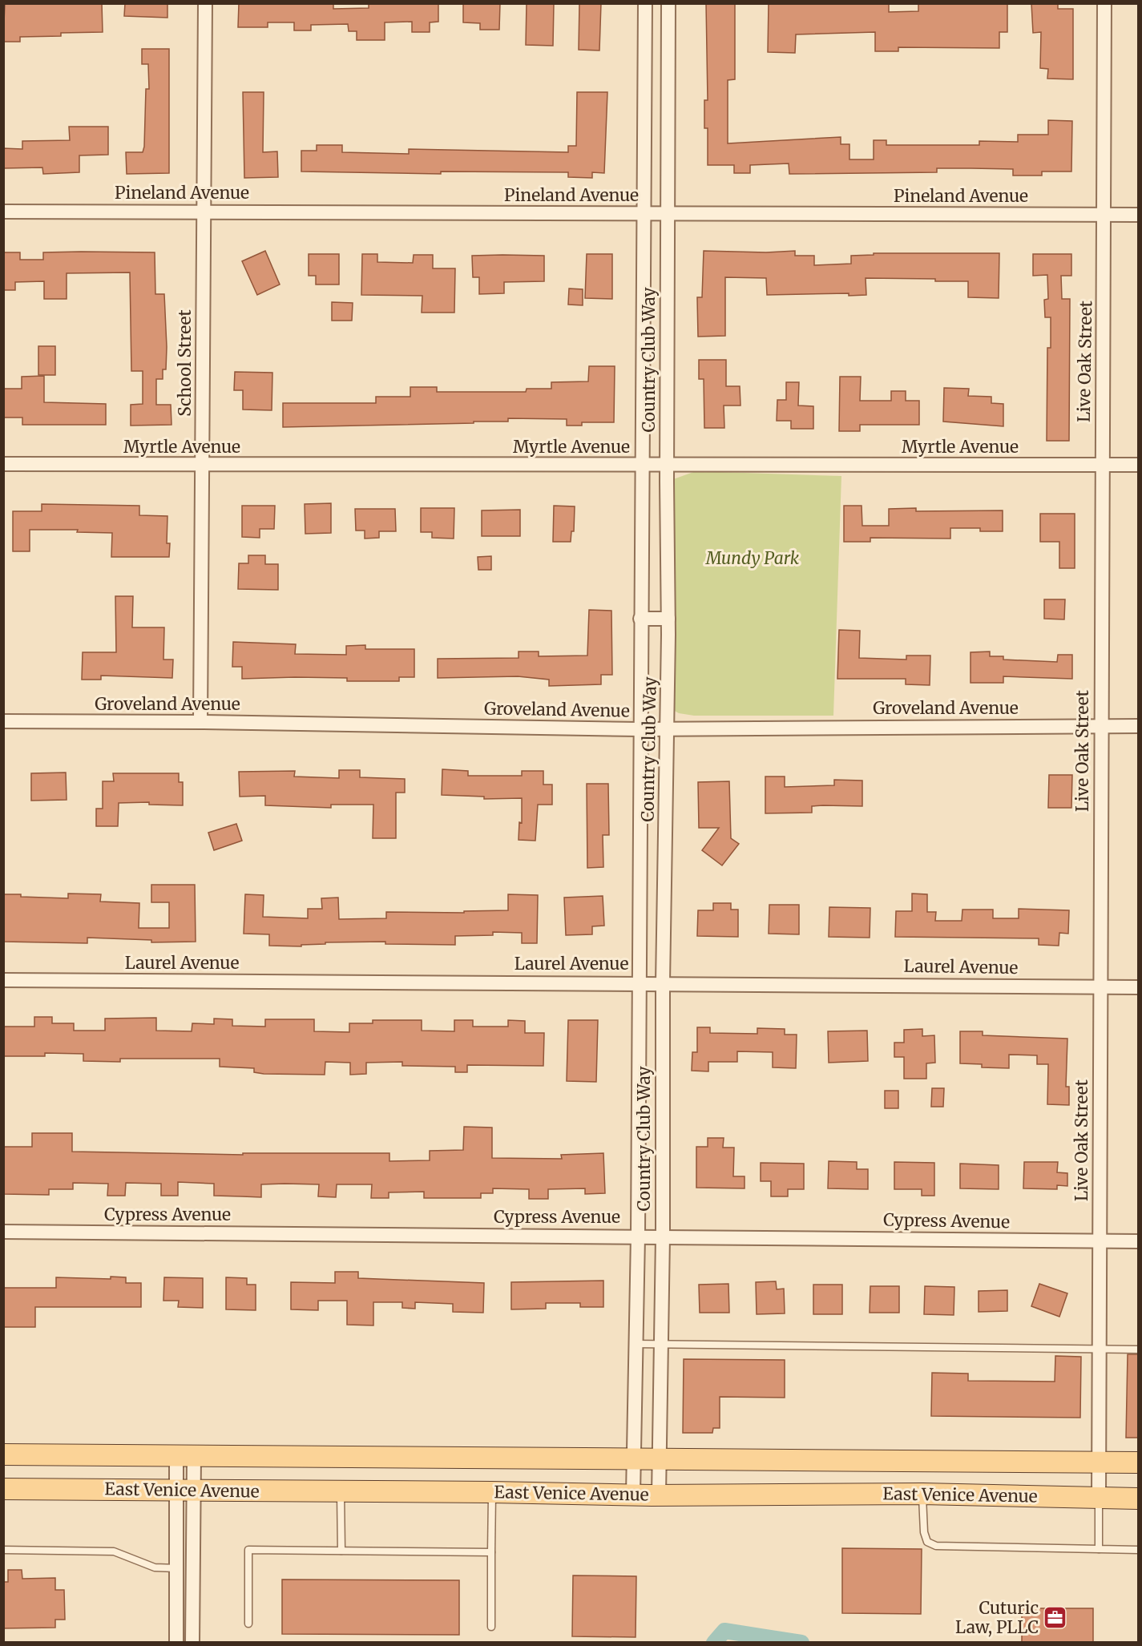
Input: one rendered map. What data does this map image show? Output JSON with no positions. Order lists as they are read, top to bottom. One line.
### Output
{"streets":{"main road":["East Venice Avenue"],"street":["Pineland Avenue","Country Club Way","Live Oak Street","School Street","Myrtle Avenue","Groveland Avenue","Laurel Avenue","Cypress Avenue"]},"crossings":[["Pineland Avenue","Country Club Way"],["Pineland Avenue","Live Oak Street"],["Pineland Avenue","School Street"],["Country Club Way","Myrtle Avenue"],["Country Club Way","Groveland Avenue"],["Country Club Way","Laurel Avenue"],["Country Club Way","Cypress Avenue"],["Country Club Way","East Venice Avenue"],["Live Oak Street","Myrtle Avenue"],["Live Oak Street","Groveland Avenue"],["Live Oak Street","Laurel Avenue"],["Live Oak Street","Cypress Avenue"],["Live Oak Street","East Venice Avenue"],["School Street","Myrtle Avenue"],["School Street","Groveland Avenue"]],"parks":["Mundy Park"],"places":{"office":["Cuturic Law, PLLC"]}}
